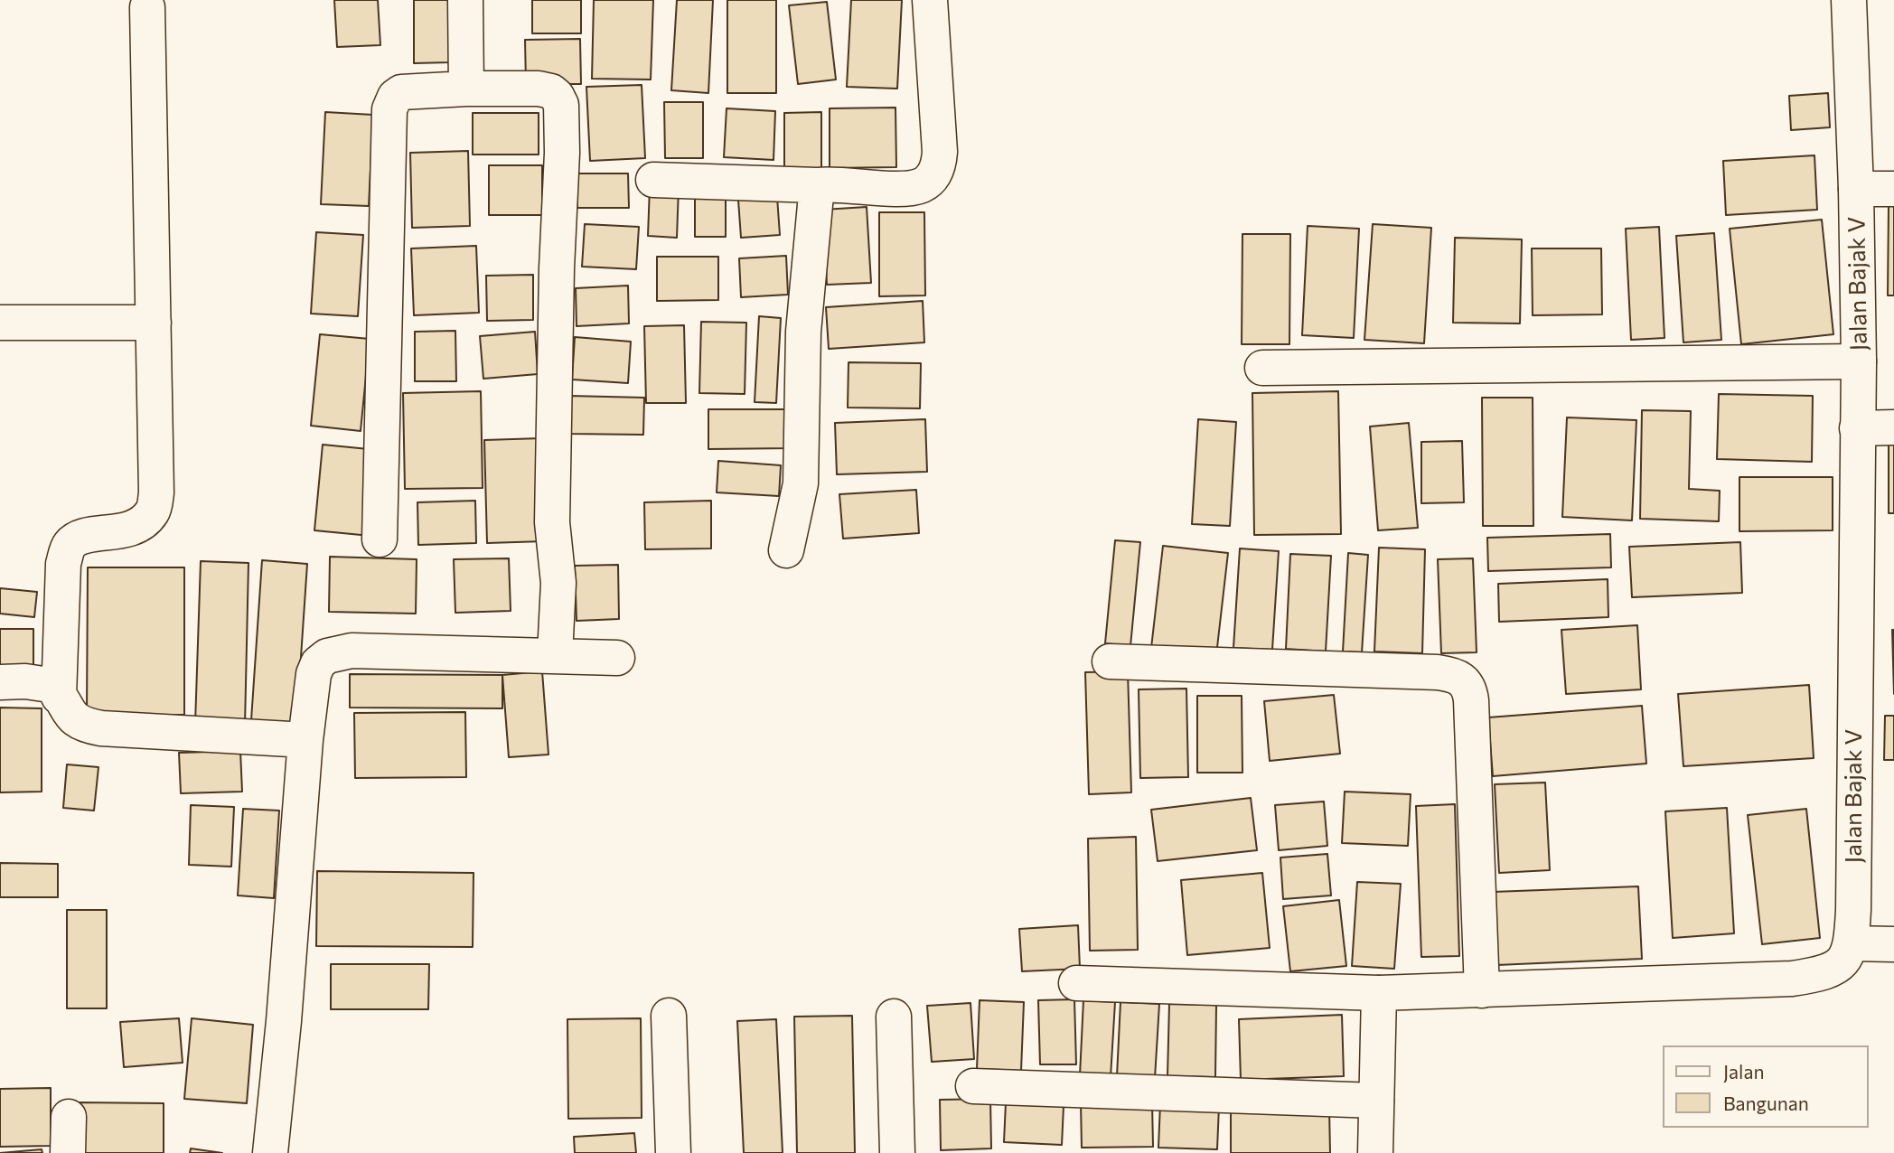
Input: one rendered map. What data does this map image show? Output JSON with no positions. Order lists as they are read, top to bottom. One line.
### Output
{"streets":{"street":["Jalan Bajak V"]},"legend":["Jalan","Bangunan"]}
